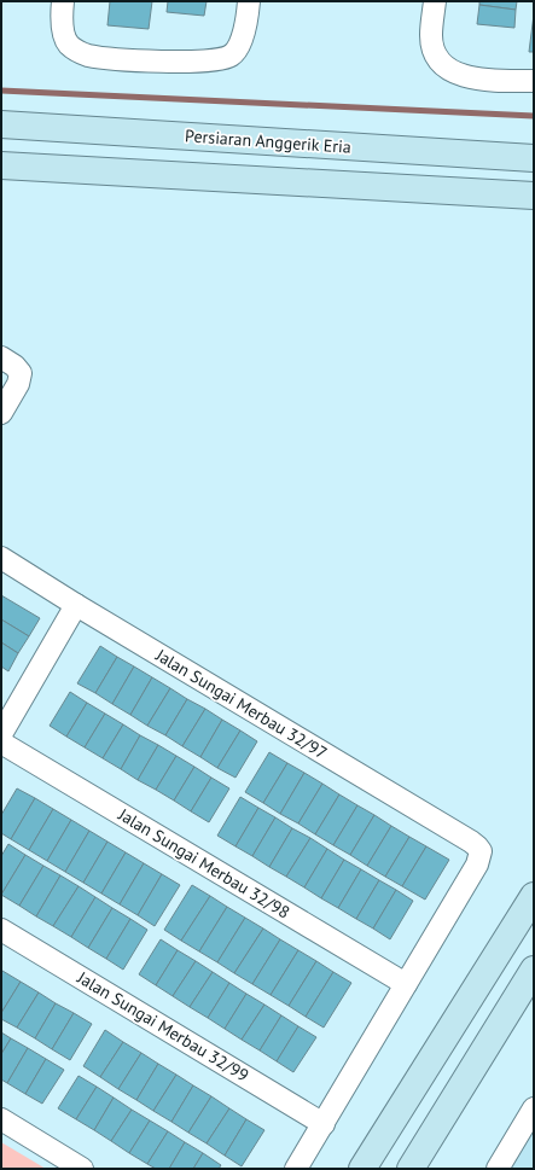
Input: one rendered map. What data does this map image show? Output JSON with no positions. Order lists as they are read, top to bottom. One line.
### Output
{"streets":{"main road":["Persiaran Anggerik Eria"],"street":["Jalan Sungai Merbau 32/97","Jalan Sungai Merbau 32/98","Jalan Sungai Merbau 32/99"]},"crossings":[["Jalan Sungai Merbau 32/97","Jalan Sungai Merbau 32/98"]]}
